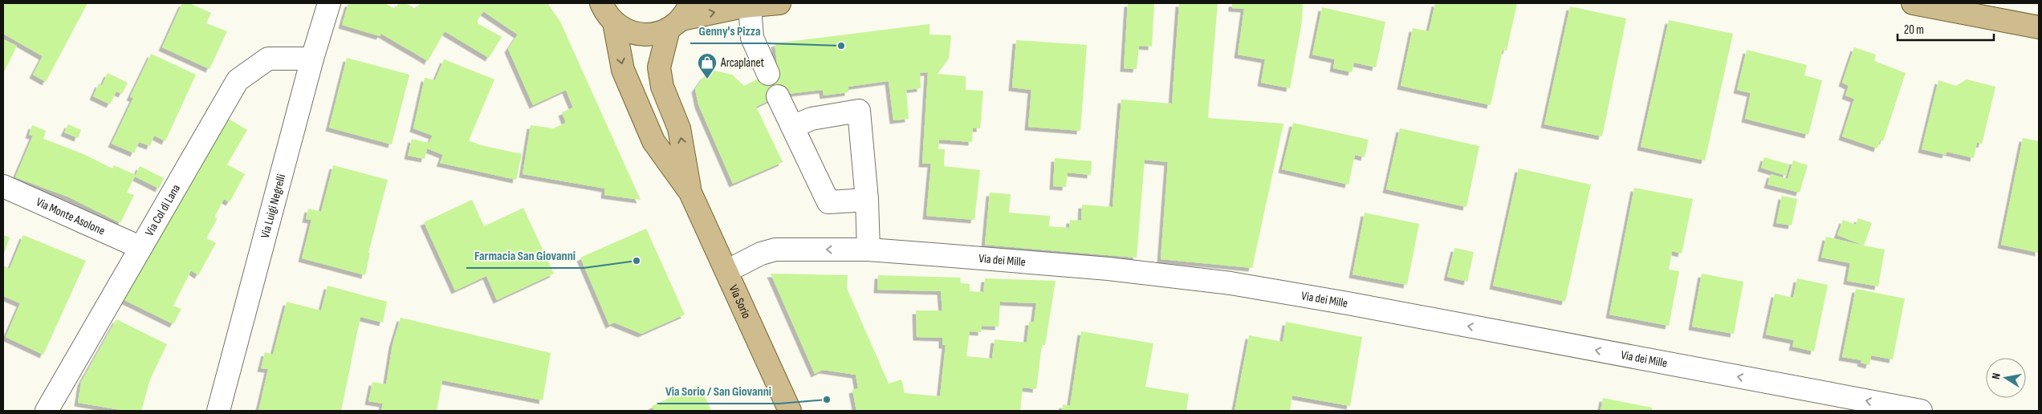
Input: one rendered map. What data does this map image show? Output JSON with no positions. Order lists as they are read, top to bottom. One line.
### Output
{"streets":{"main road":["Via Sorio"],"street":["Via Luigi Negrelli","Via Col di Lana","Via Monte Asolone","Via dei Mille"]},"crossings":[["Via Luigi Negrelli","Via Col di Lana"],["Via Col di Lana","Via Monte Asolone"],["Via dei Mille","Via Sorio"]],"one_way":["Via dei Mille"],"places":{"other":["Genny's Pizza","Farmacia San Giovanni","Via Sorio / San Giovanni"],"shop":["Arcaplanet"]},"scale_bar":"20 m","north":"left"}
